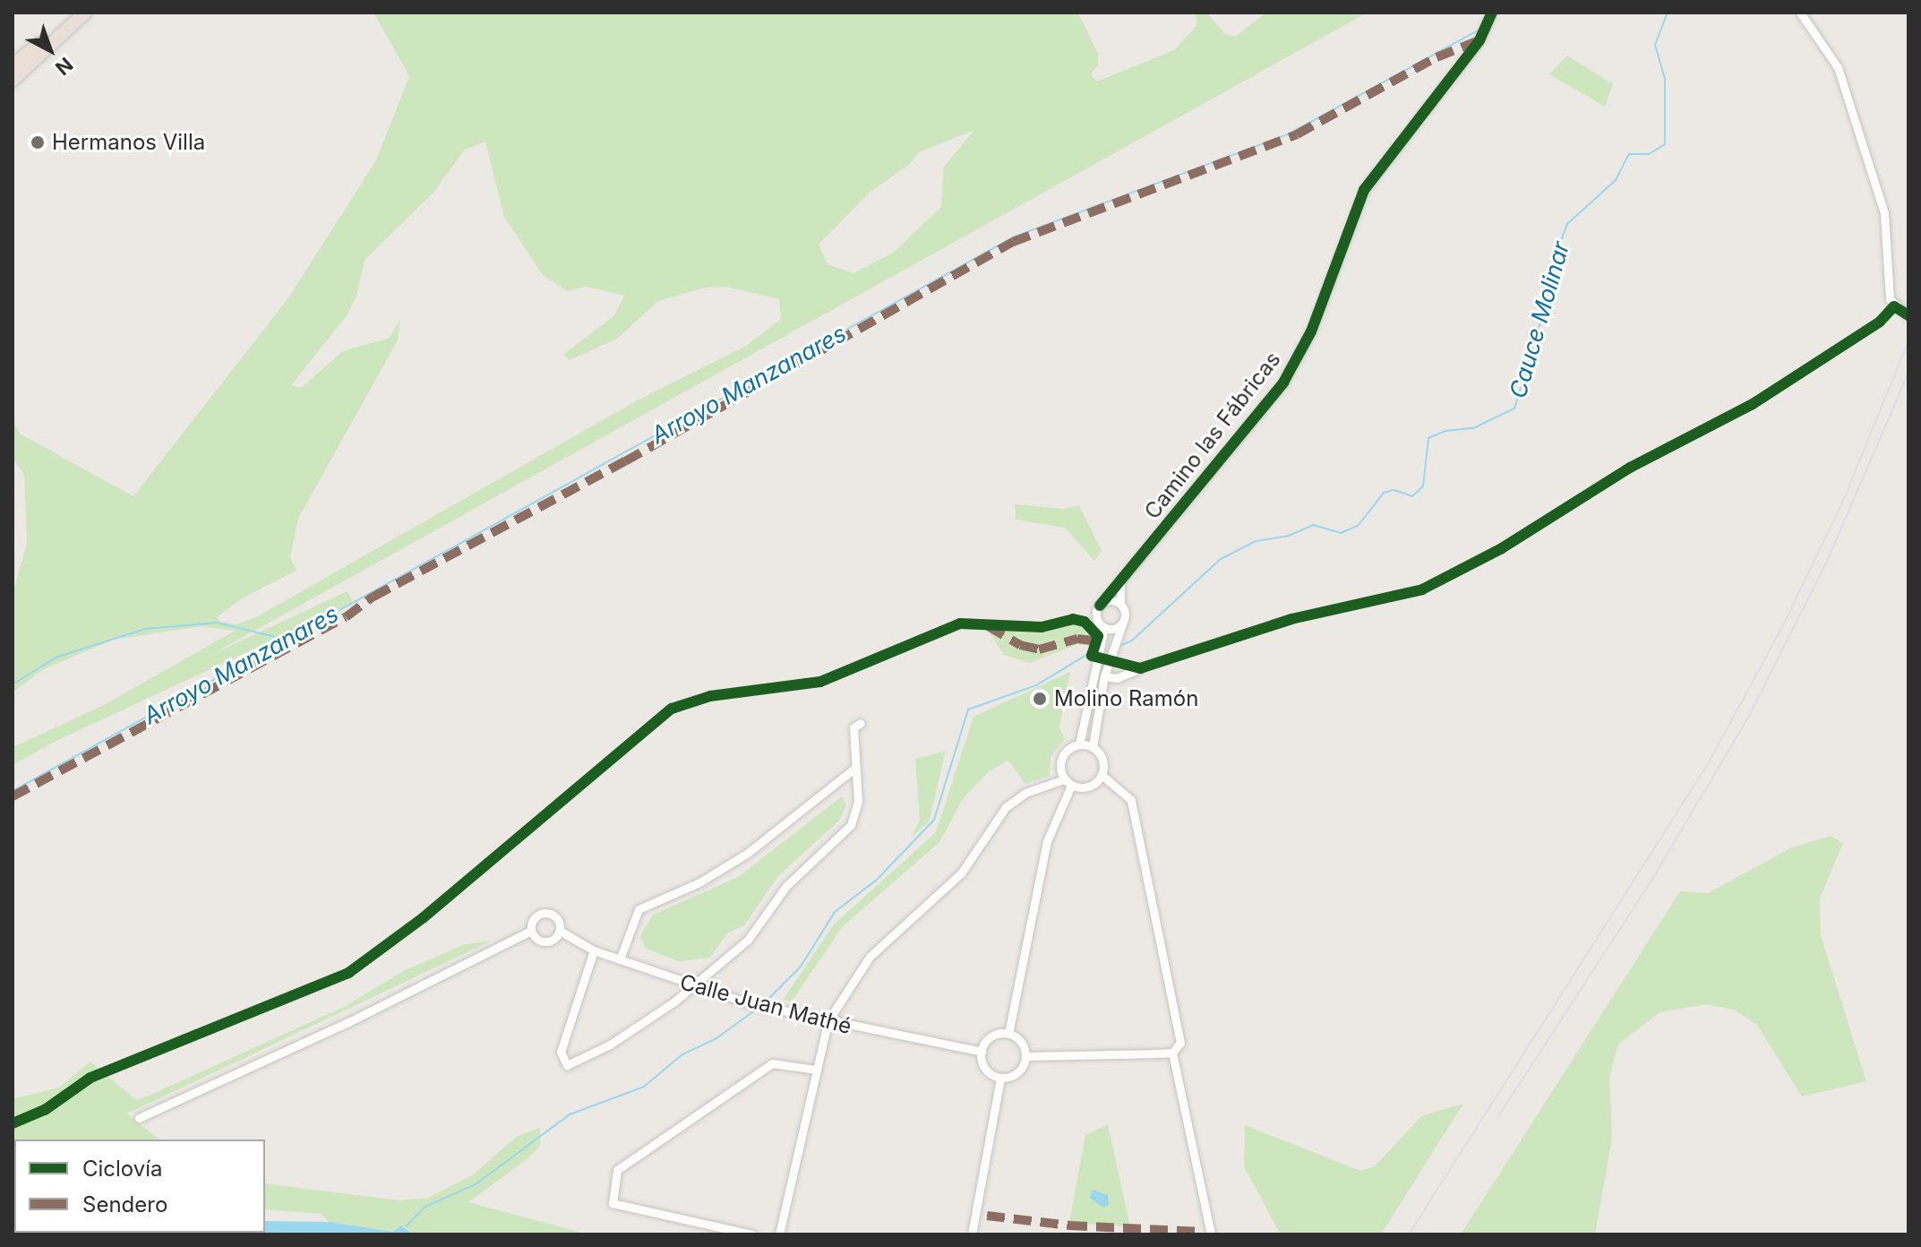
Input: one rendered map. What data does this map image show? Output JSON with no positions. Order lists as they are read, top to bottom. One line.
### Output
{"streets":{"street":["Camino las Fábricas","Calle Juan Mathé"]},"water":["Cauce Molinar","Arroyo Manzanares"],"places":["Hermanos Villa","Molino Ramón"],"legend":["Ciclovía","Sendero"],"north":"bottom right"}
